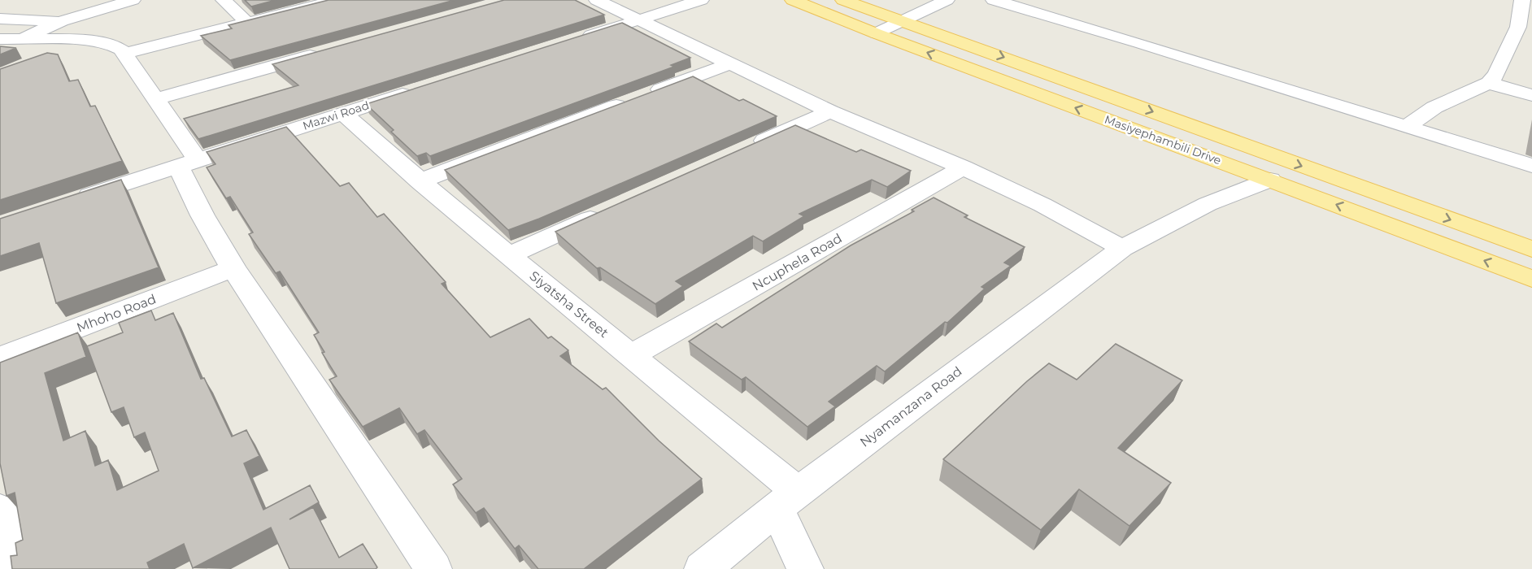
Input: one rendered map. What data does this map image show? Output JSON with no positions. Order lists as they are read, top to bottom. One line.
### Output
{"streets":{"main road":["Masiyephambili Drive"],"street":["Mazwi Road","Ncuphela Road","Siyatsha Street","Mhoho Road","Nyamanzana Road"]},"crossings":[["Mazwi Road","Siyatsha Street"],["Masiyephambili Drive","Nyamanzana Road"],["Ncuphela Road","Siyatsha Street"],["Siyatsha Street","Nyamanzana Road"]]}
